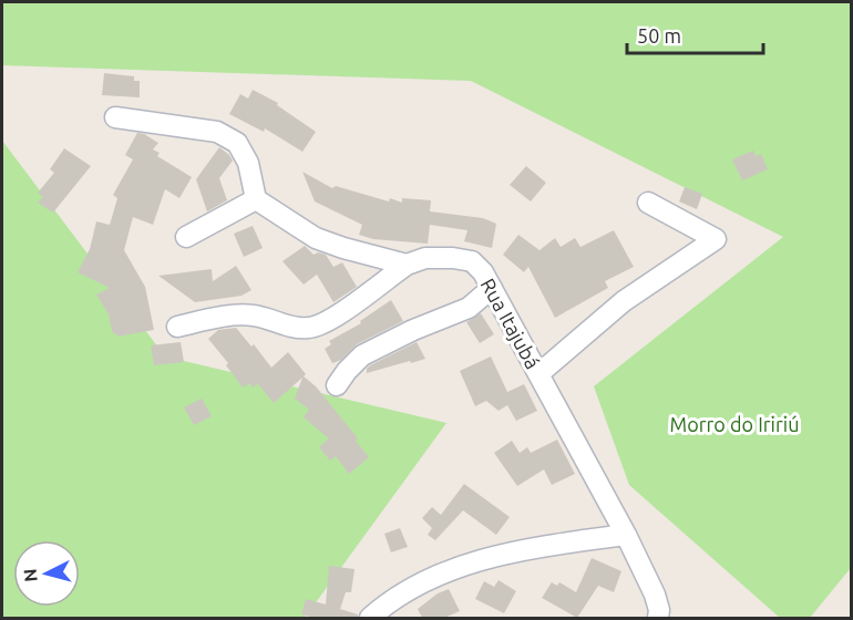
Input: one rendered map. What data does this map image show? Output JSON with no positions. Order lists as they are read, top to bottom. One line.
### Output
{"streets":{"street":["Rua Itajubá"]},"parks":["Morro do Iririú"],"scale_bar":"50 m","north":"left"}
